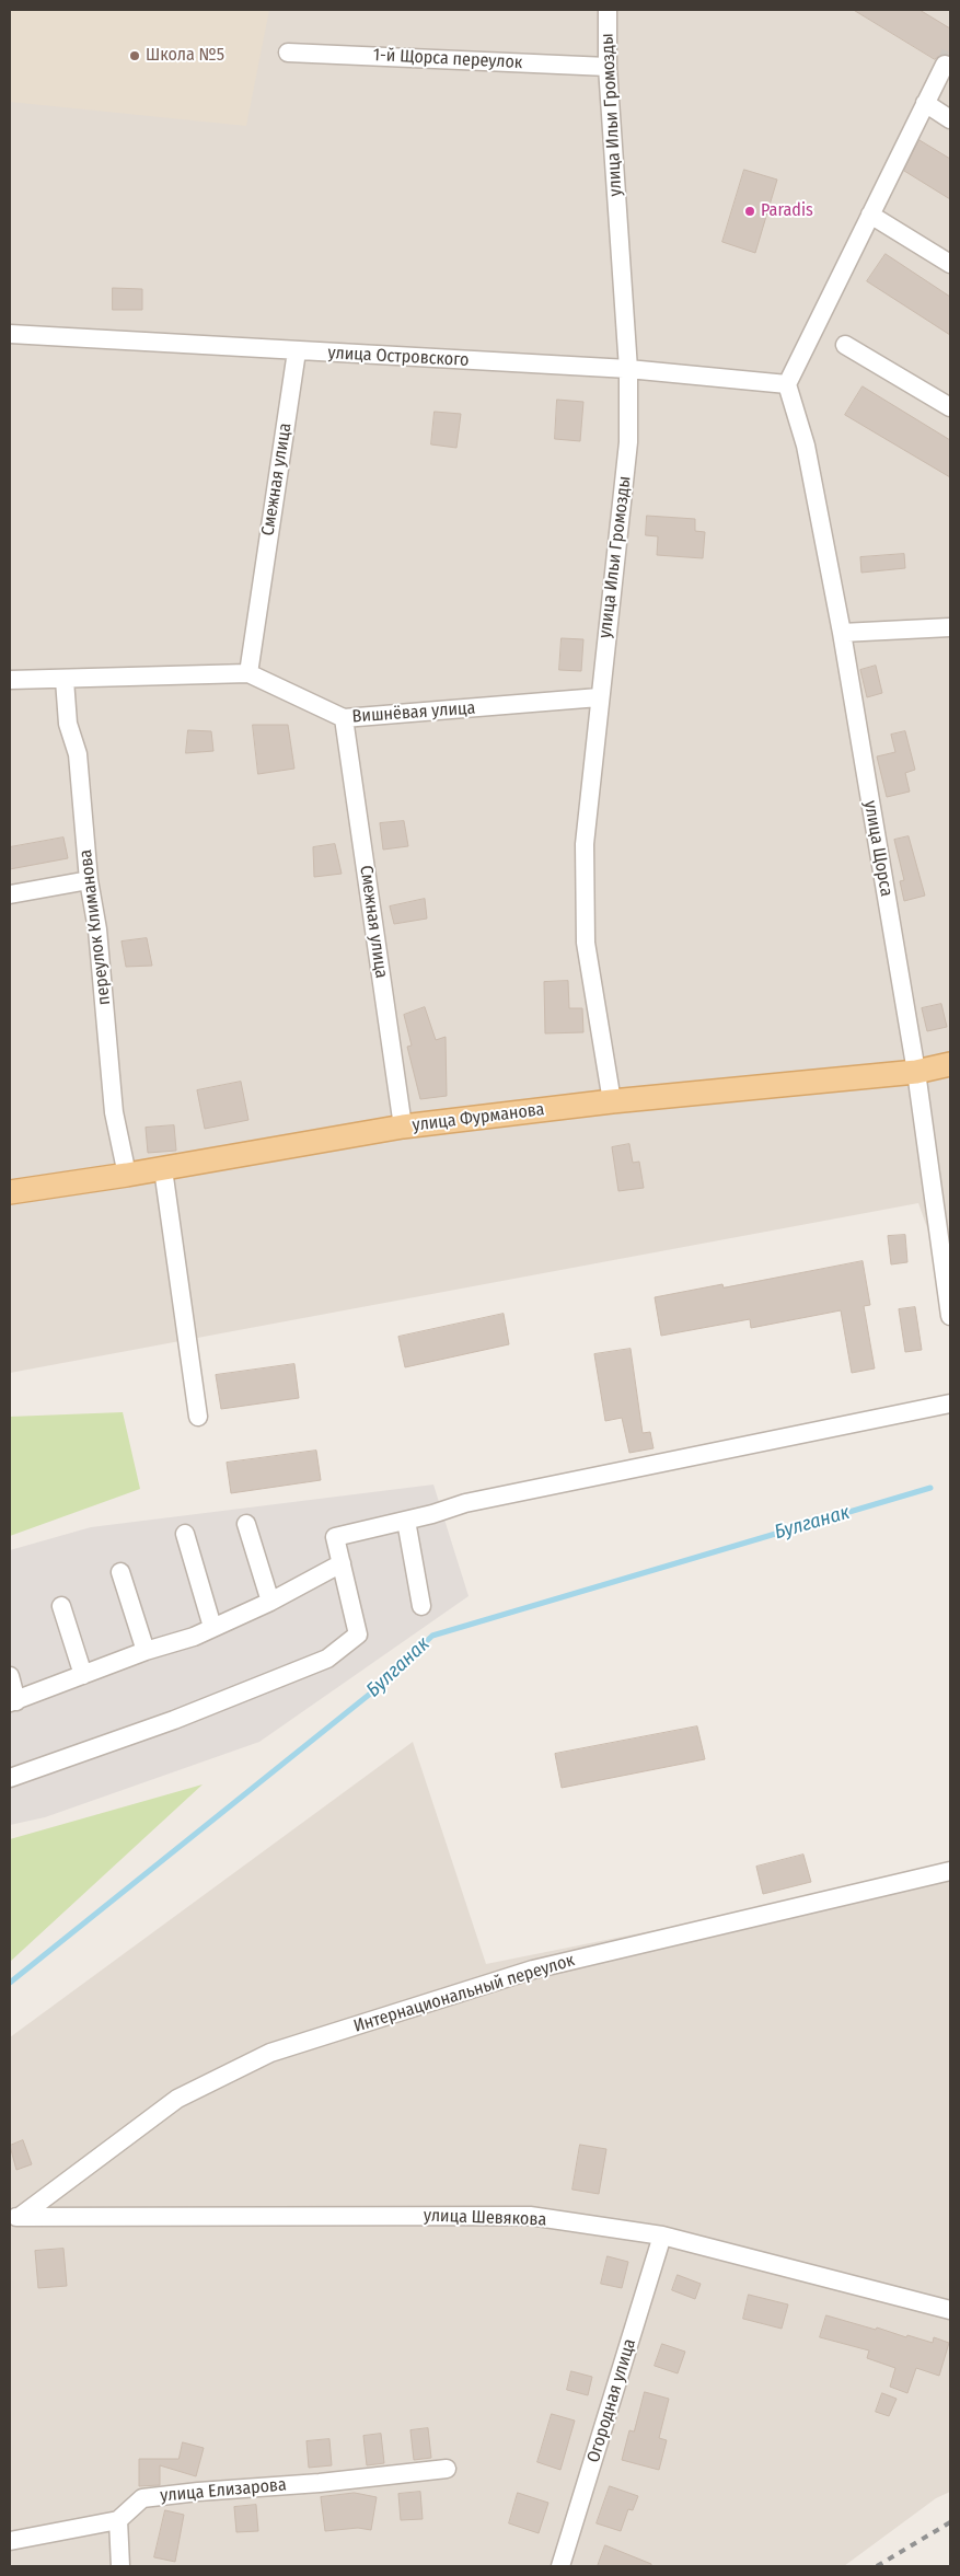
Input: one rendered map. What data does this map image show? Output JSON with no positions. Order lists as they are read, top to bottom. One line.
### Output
{"streets":{"main road":["улица Фурманова"],"street":["1-й Щорса переулок","улица Ильи Громозды","улица Островского","Смежная улица","Вишнёвая улица","улица Щорса","переулок Климанова","Интернациональный переулок","улица Шевякова","Огородная улица","улица Елизарова"]},"crossings":[["1-й Щорса переулок","улица Ильи Громозды"],["улица Ильи Громозды","улица Островского"],["улица Ильи Громозды","Вишнёвая улица"],["улица Ильи Громозды","улица Фурманова"],["улица Островского","Смежная улица"],["улица Островского","улица Щорса"],["Смежная улица","Вишнёвая улица"],["Смежная улица","улица Фурманова"],["Вишнёвая улица","переулок Климанова"],["улица Щорса","улица Фурманова"],["переулок Климанова","улица Фурманова"],["Интернациональный переулок","улица Шевякова"],["улица Шевякова","Огородная улица"]],"water":["Булганак"],"places":["Школа №5","Paradis"]}
